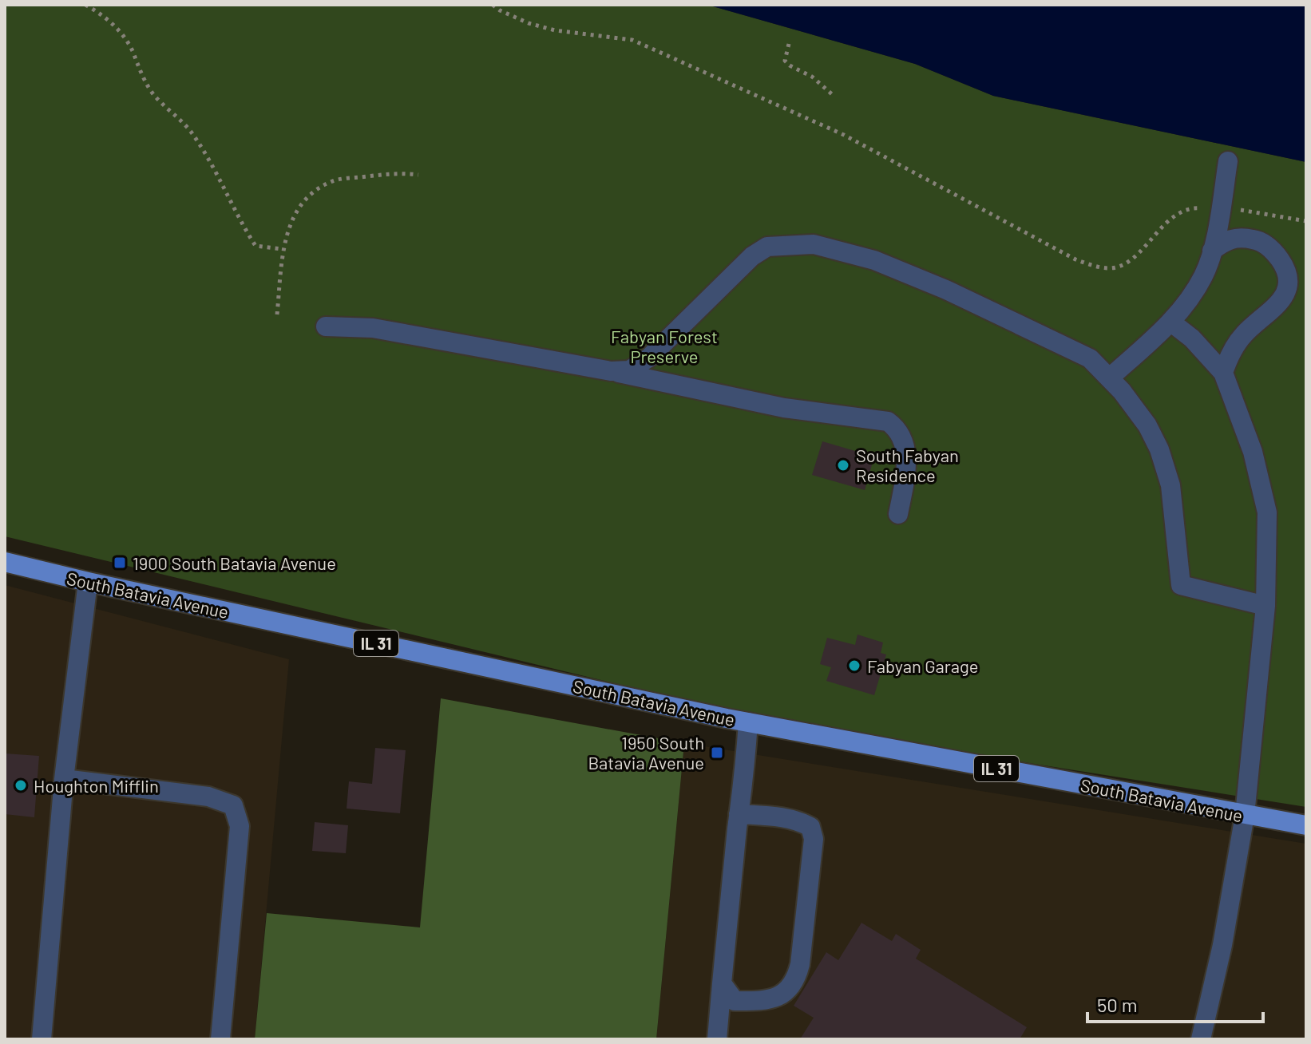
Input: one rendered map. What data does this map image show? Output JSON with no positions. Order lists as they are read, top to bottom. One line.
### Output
{"streets":{"main road":["South Batavia Avenue","IL 31"]},"parks":["Fabyan Forest Preserve"],"places":{"other":["South Fabyan Residence","Fabyan Garage","Houghton Mifflin"],"transit":["1900 South Batavia Avenue","1950 South Batavia Avenue"]},"scale_bar":"50 m"}
